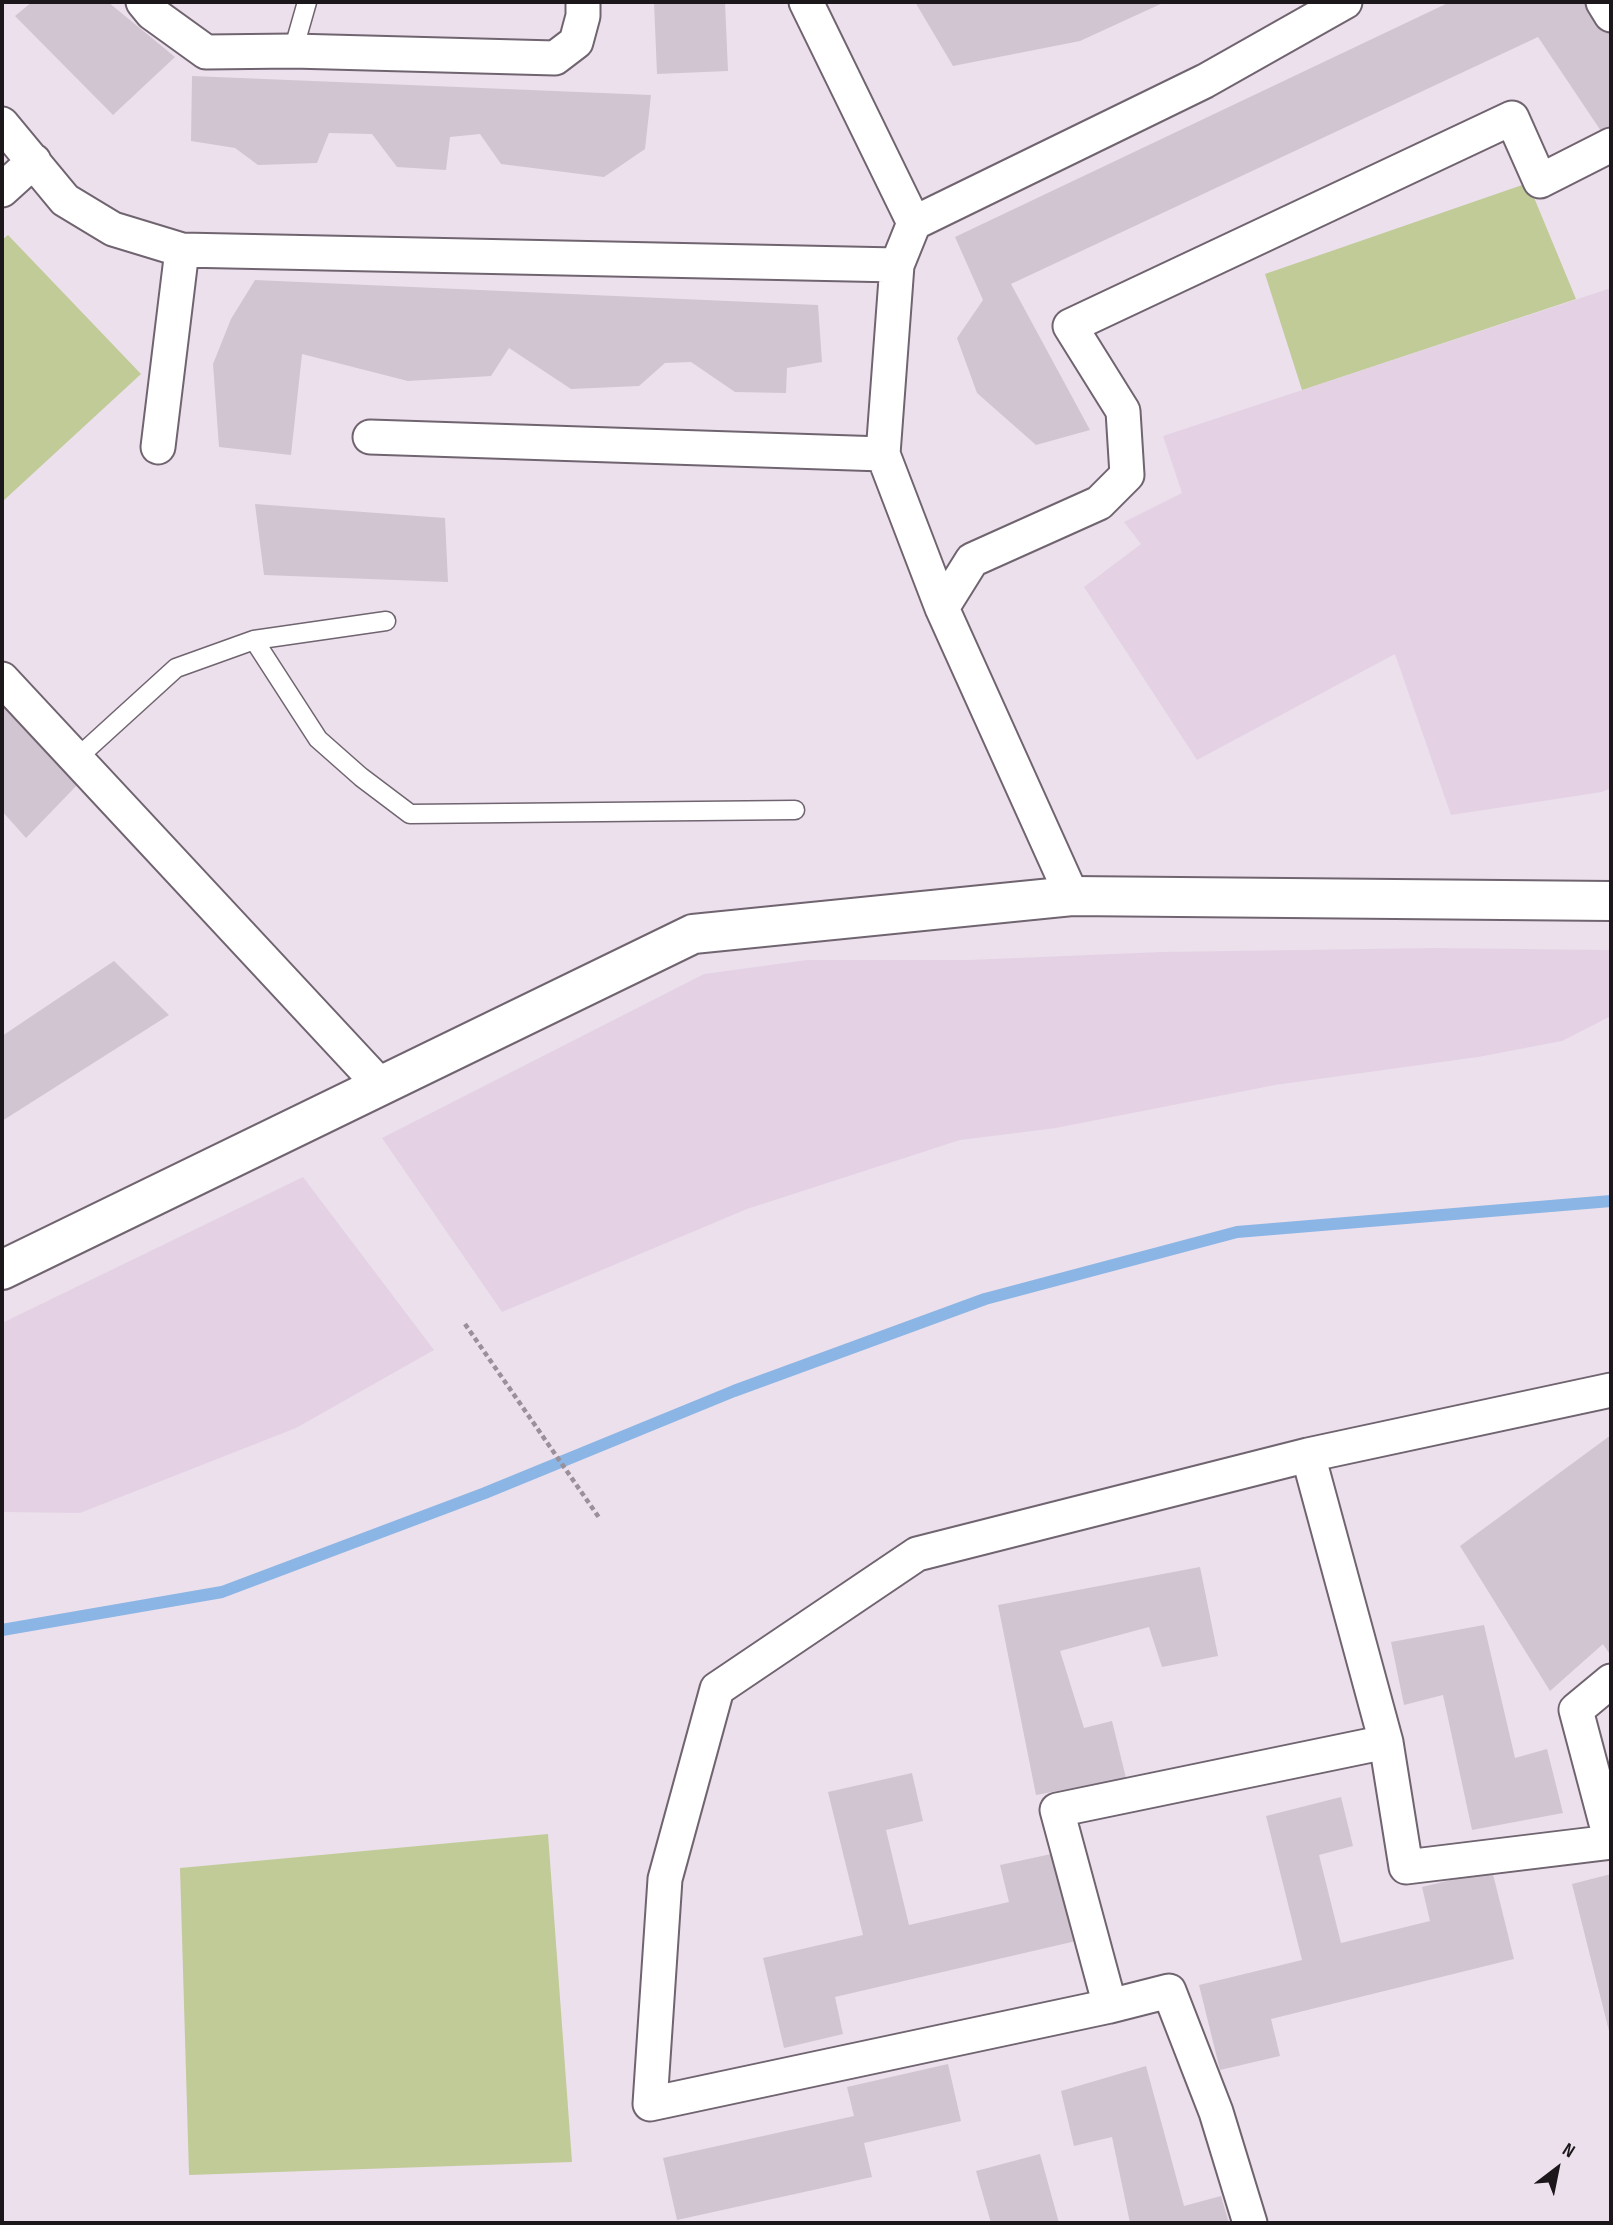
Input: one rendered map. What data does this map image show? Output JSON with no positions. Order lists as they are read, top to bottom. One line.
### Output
{"north":"top right"}
